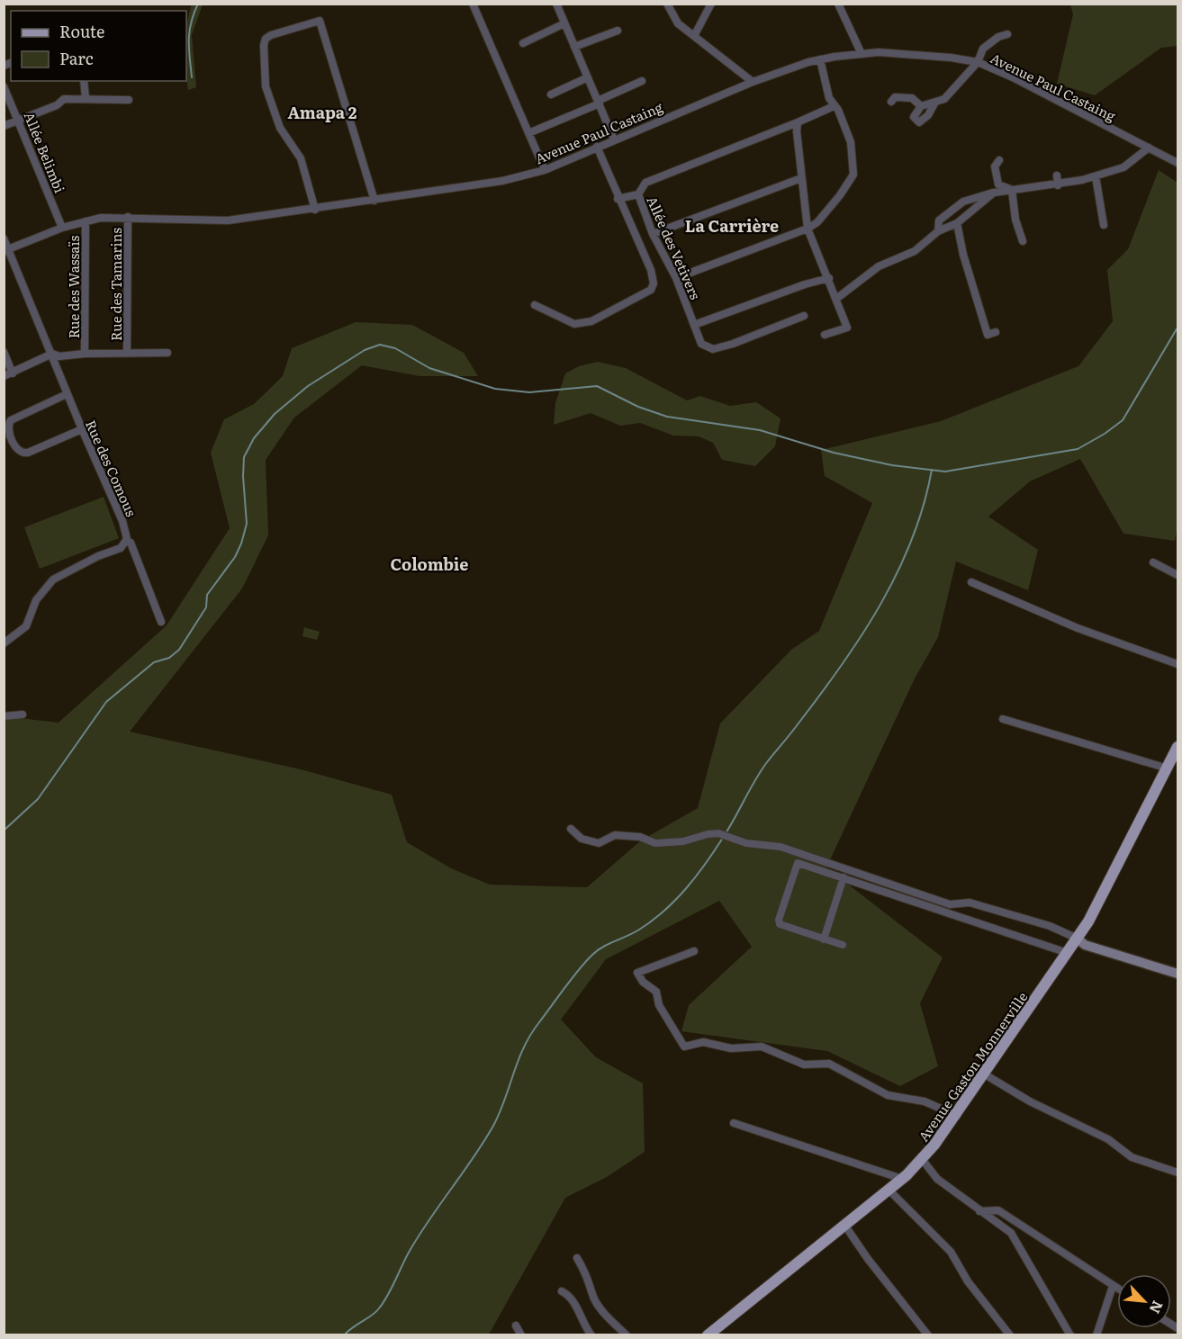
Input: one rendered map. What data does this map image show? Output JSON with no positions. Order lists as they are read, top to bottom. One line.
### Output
{"streets":{"main road":["Avenue Gaston Monnerville"],"street":["Avenue Paul Castaing","Allée Belimbi","Allée des Vetivers","Rue des Tamarins","Rue des Wassaïs","Rue des Comous"]},"crossings":[["Avenue Paul Castaing","Allée Belimbi"],["Avenue Paul Castaing","Rue des Tamarins"],["Avenue Paul Castaing","Rue des Wassaïs"],["Avenue Paul Castaing","Rue des Comous"]],"districts":["Amapa 2","La Carrière","Colombie"],"legend":["Route","Parc"],"north":"bottom right"}
